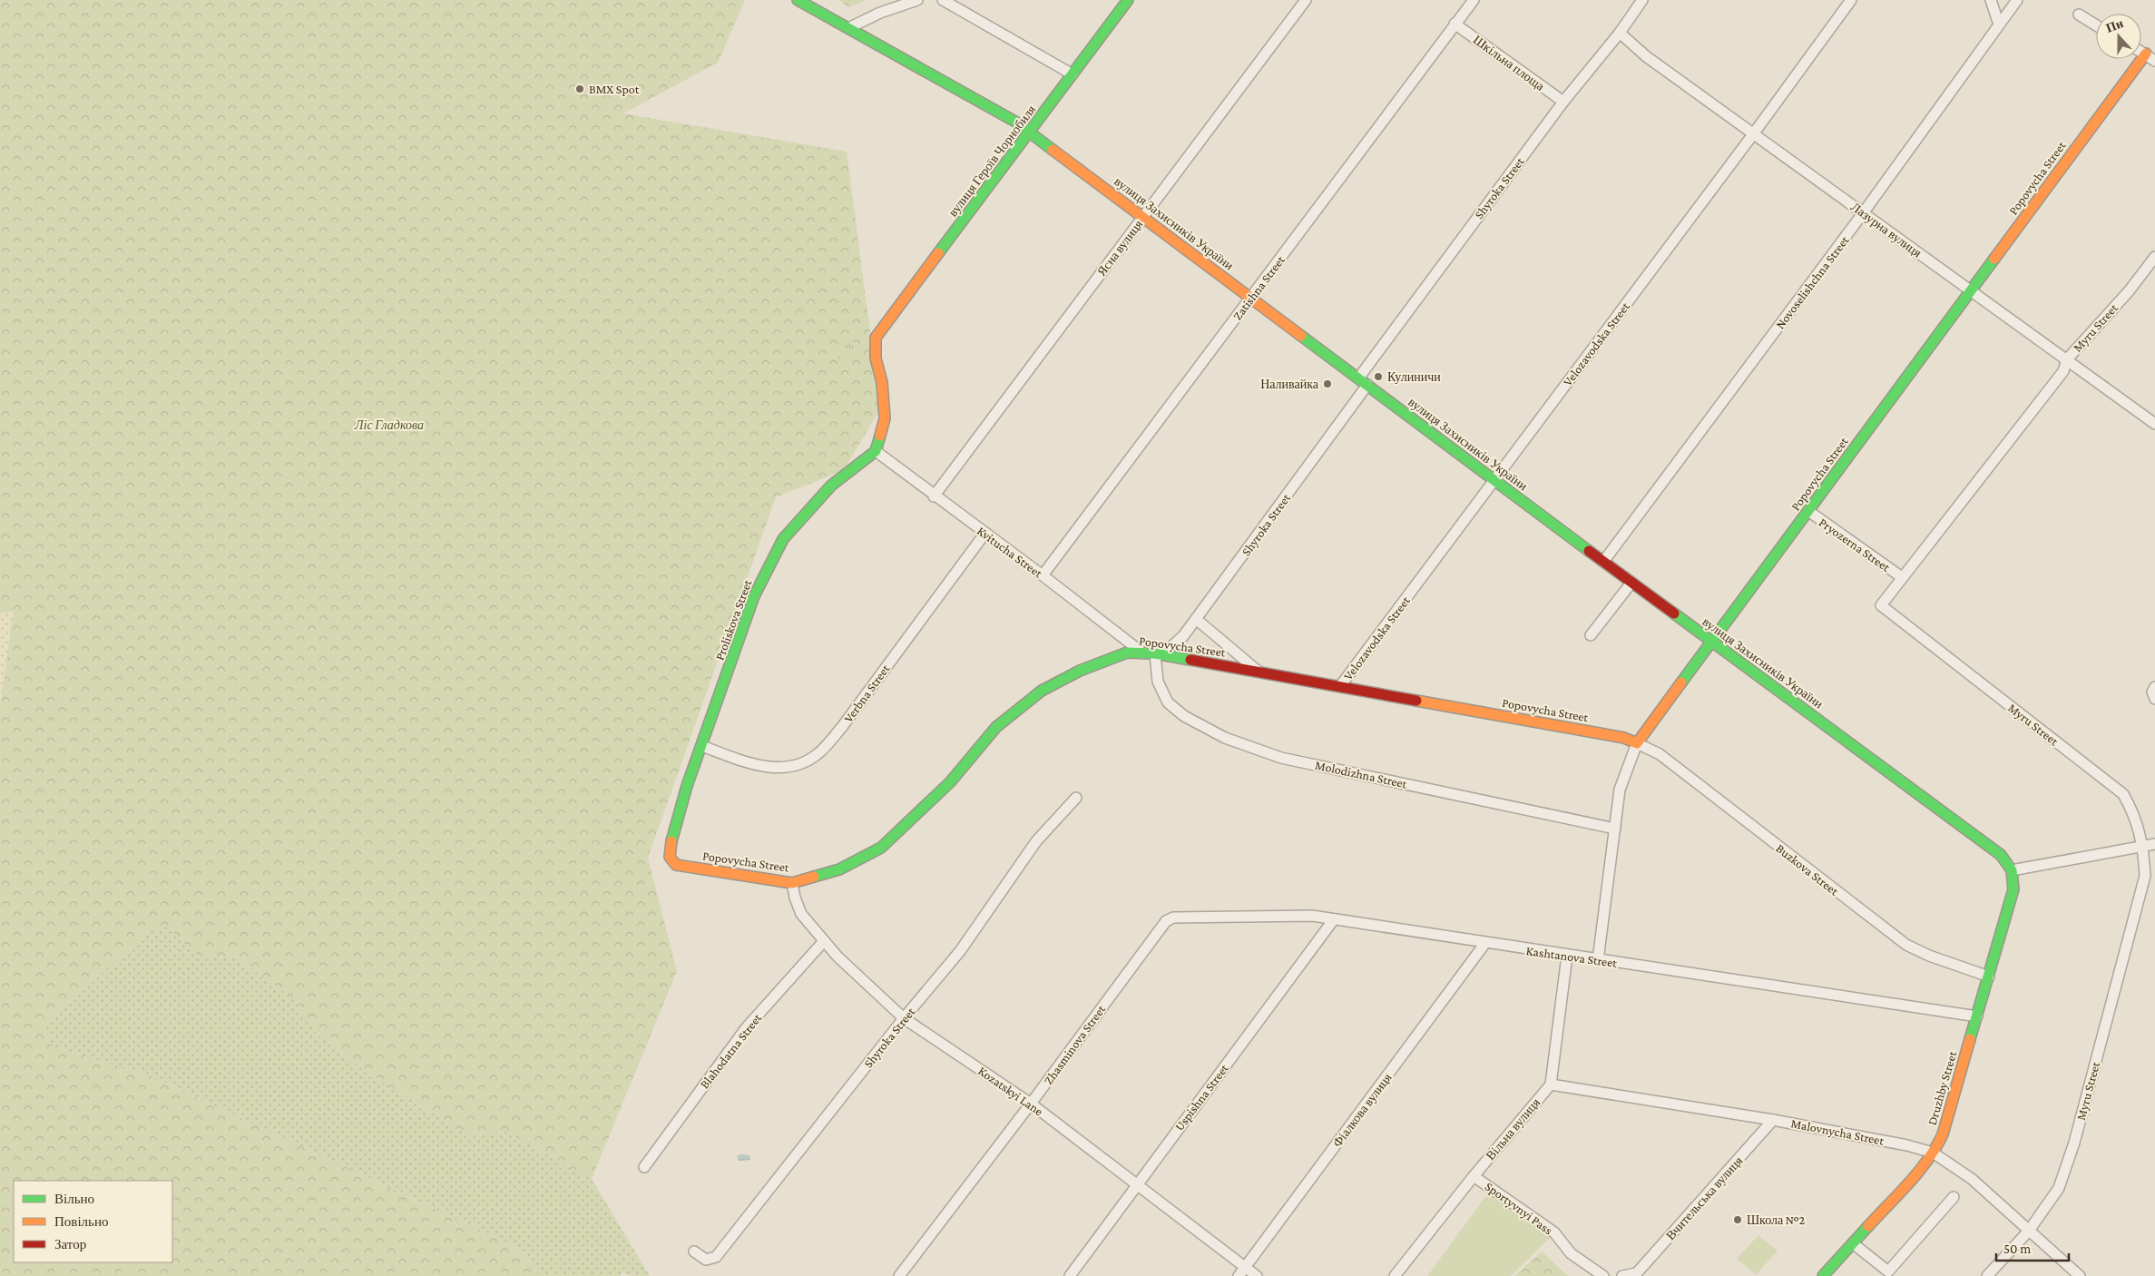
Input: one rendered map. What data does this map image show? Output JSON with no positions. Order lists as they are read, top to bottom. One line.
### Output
{"streets":{"street":["Шкільна площа","вулиця Героїв Чорнобиля","Popovycha Street","Shyroka Street","вулиця Захисників України","Лазурна вулиця","Ясна вулиця","Novoselishchna Street","Zatishna Street","Myru Street","Velozavodska Street","Pryozerna Street","Kvitucha Street","Proliskova Street","Verbna Street","Molodizhna Street","Buzkova Street","Kashtanova Street","Zhasminova Street","Blahodatna Street","Druzhby Street","Kozatskyi Lane","Uspishna Street","Фіалкова вулиця","Вільна вулиця","Malovnycha Street","Вчительська вулиця","Sportyvnyi Pass"]},"crossings":[["Шкільна площа","Shyroka Street"],["Шкільна площа","Zatishna Street"],["вулиця Героїв Чорнобиля","вулиця Захисників України"],["вулиця Героїв Чорнобиля","Kvitucha Street"],["вулиця Героїв Чорнобиля","Proliskova Street"],["Popovycha Street","Shyroka Street"],["Popovycha Street","вулиця Захисників України"],["Popovycha Street","Лазурна вулиця"],["Popovycha Street","Velozavodska Street"],["Popovycha Street","Pryozerna Street"],["Popovycha Street","Kvitucha Street"],["Popovycha Street","Proliskova Street"],["Popovycha Street","Molodizhna Street"],["Popovycha Street","Buzkova Street"],["Popovycha Street","Kozatskyi Lane"],["Shyroka Street","вулиця Захисників України"],["Shyroka Street","Лазурна вулиця"],["Shyroka Street","Molodizhna Street"],["Shyroka Street","Kozatskyi Lane"],["вулиця Захисників України","Ясна вулиця"],["вулиця Захисників України","Novoselishchna Street"],["вулиця Захисників України","Zatishna Street"],["вулиця Захисників України","Velozavodska Street"],["вулиця Захисників України","Druzhby Street"],["Лазурна вулиця","Novoselishchna Street"],["Лазурна вулиця","Myru Street"],["Лазурна вулиця","Velozavodska Street"],["Ясна вулиця","Kvitucha Street"],["Zatishna Street","Kvitucha Street"],["Myru Street","Pryozerna Street"],["Myru Street","Malovnycha Street"],["Kvitucha Street","Proliskova Street"],["Kvitucha Street","Verbna Street"],["Proliskova Street","Verbna Street"],["Buzkova Street","Druzhby Street"],["Kashtanova Street","Zhasminova Street"],["Kashtanova Street","Druzhby Street"],["Kashtanova Street","Uspishna Street"],["Kashtanova Street","Фіалкова вулиця"],["Zhasminova Street","Kozatskyi Lane"],["Blahodatna Street","Kozatskyi Lane"],["Druzhby Street","Malovnycha Street"],["Kozatskyi Lane","Uspishna Street"],["Kozatskyi Lane","Фіалкова вулиця"],["Вільна вулиця","Malovnycha Street"],["Вільна вулиця","Sportyvnyi Pass"],["Malovnycha Street","Вчительська вулиця"]],"parks":["Ліс Гладкова"],"places":["BMX Spot","Кулиничи","Наливайка","Школа №2"],"legend":["Вільно","Повільно","Затор"],"scale_bar":"50 m","north":"top"}
